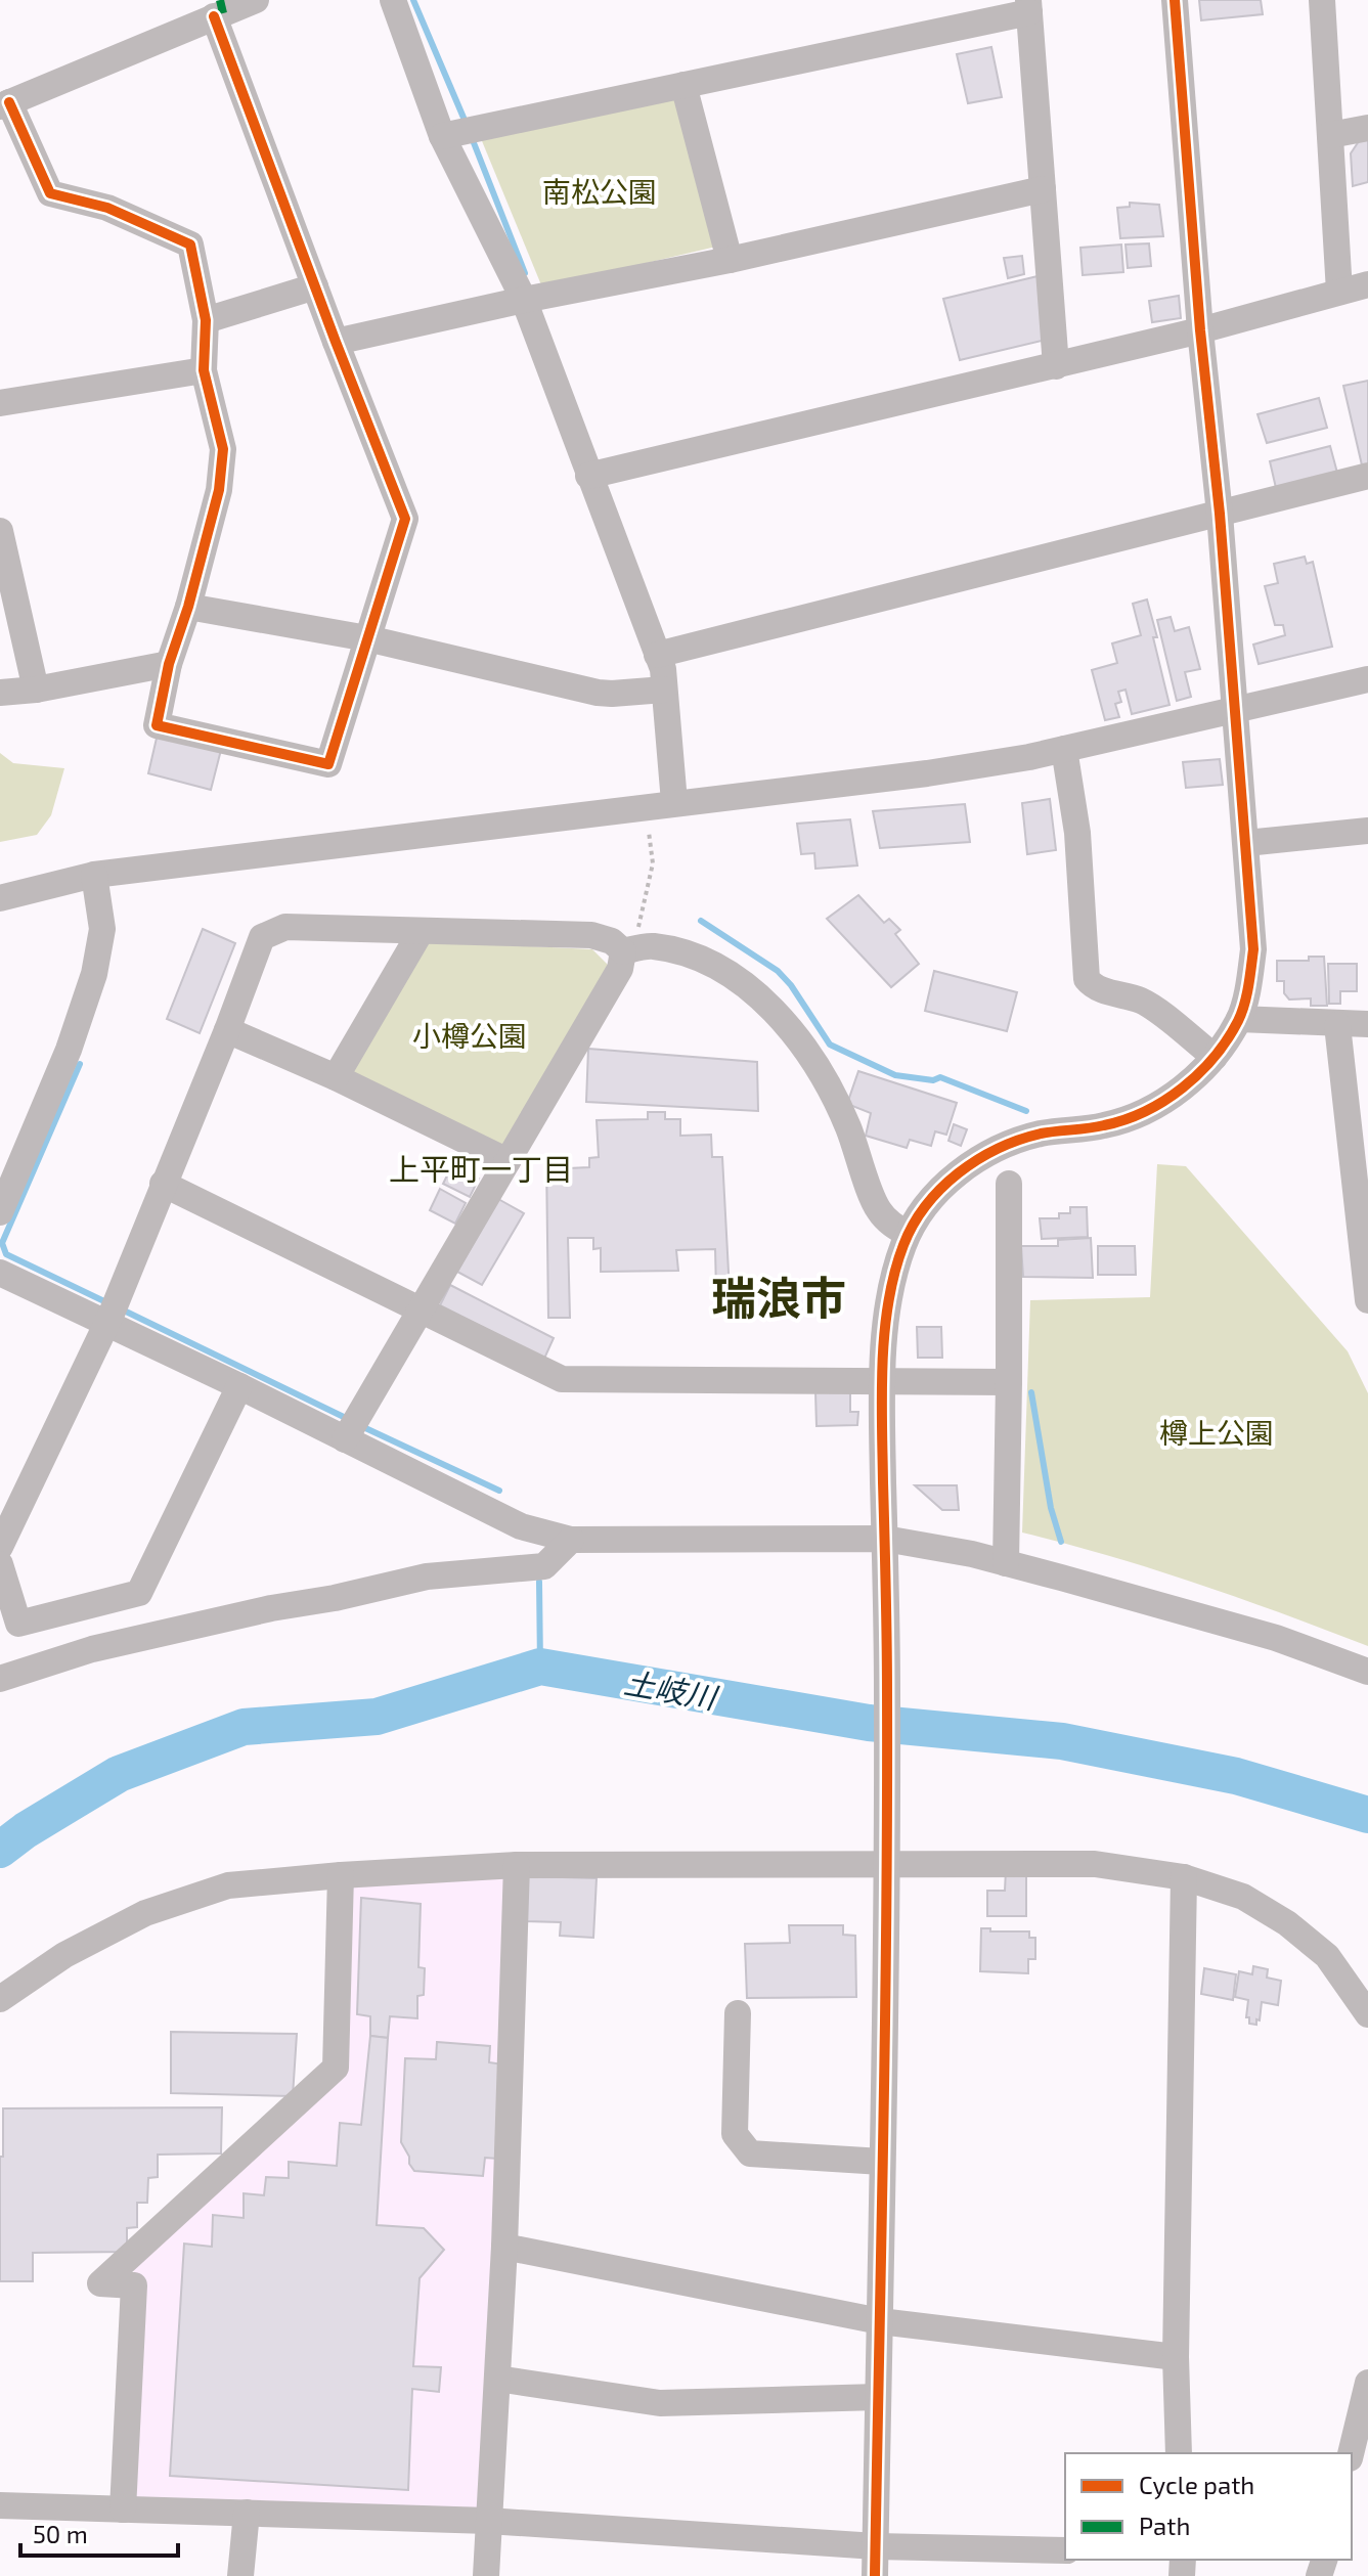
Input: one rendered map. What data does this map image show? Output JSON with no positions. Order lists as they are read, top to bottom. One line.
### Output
{"districts":["上平町一丁目","瑞浪市"],"water":["土岐川"],"parks":["南松公園","小樽公園","樽上公園"],"legend":["Cycle path","Path"],"scale_bar":"50 m"}
